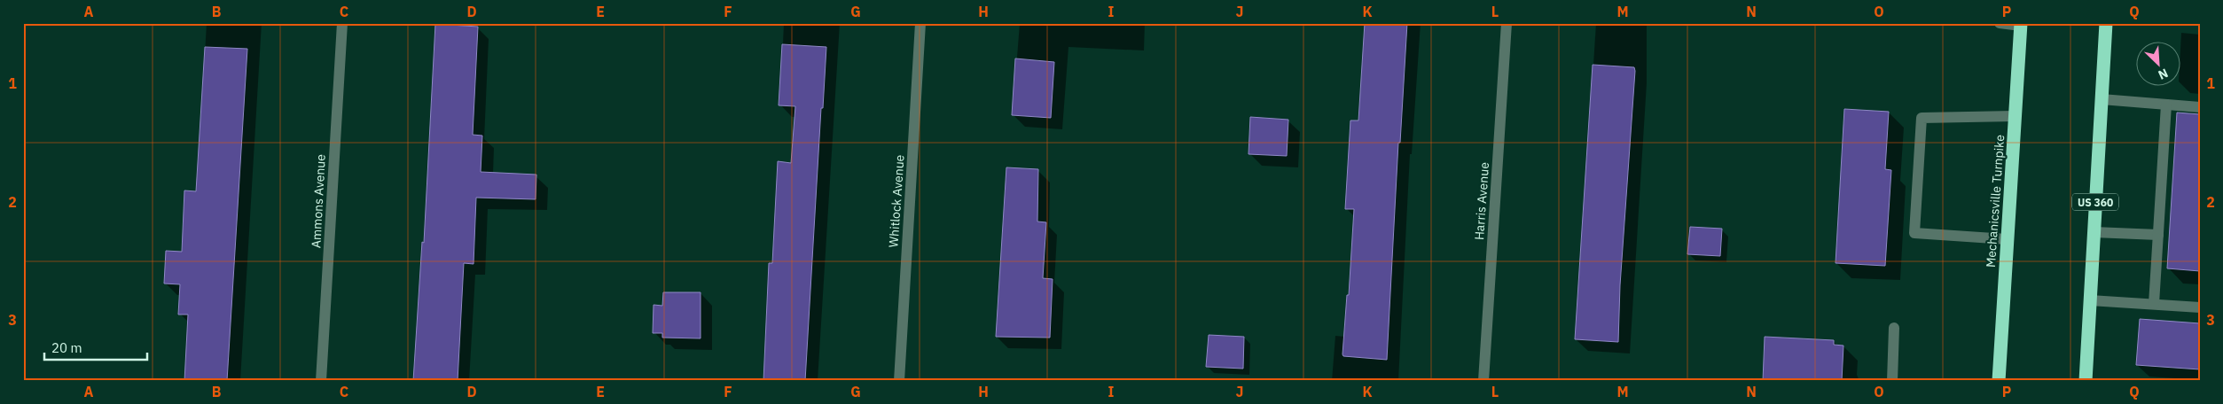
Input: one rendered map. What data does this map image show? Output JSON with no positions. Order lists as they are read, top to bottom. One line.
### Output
{"streets":{"highway":["Mechanicsville Turnpike","US 360"],"street":["Ammons Avenue","Whitlock Avenue","Harris Avenue"]},"scale_bar":"20 m","north":"bottom right","grid":{"columns":["A","B","C","D","E","F","G","H","I","J","K","L","M","N","O","P","Q"],"rows":["1","2","3"]}}
